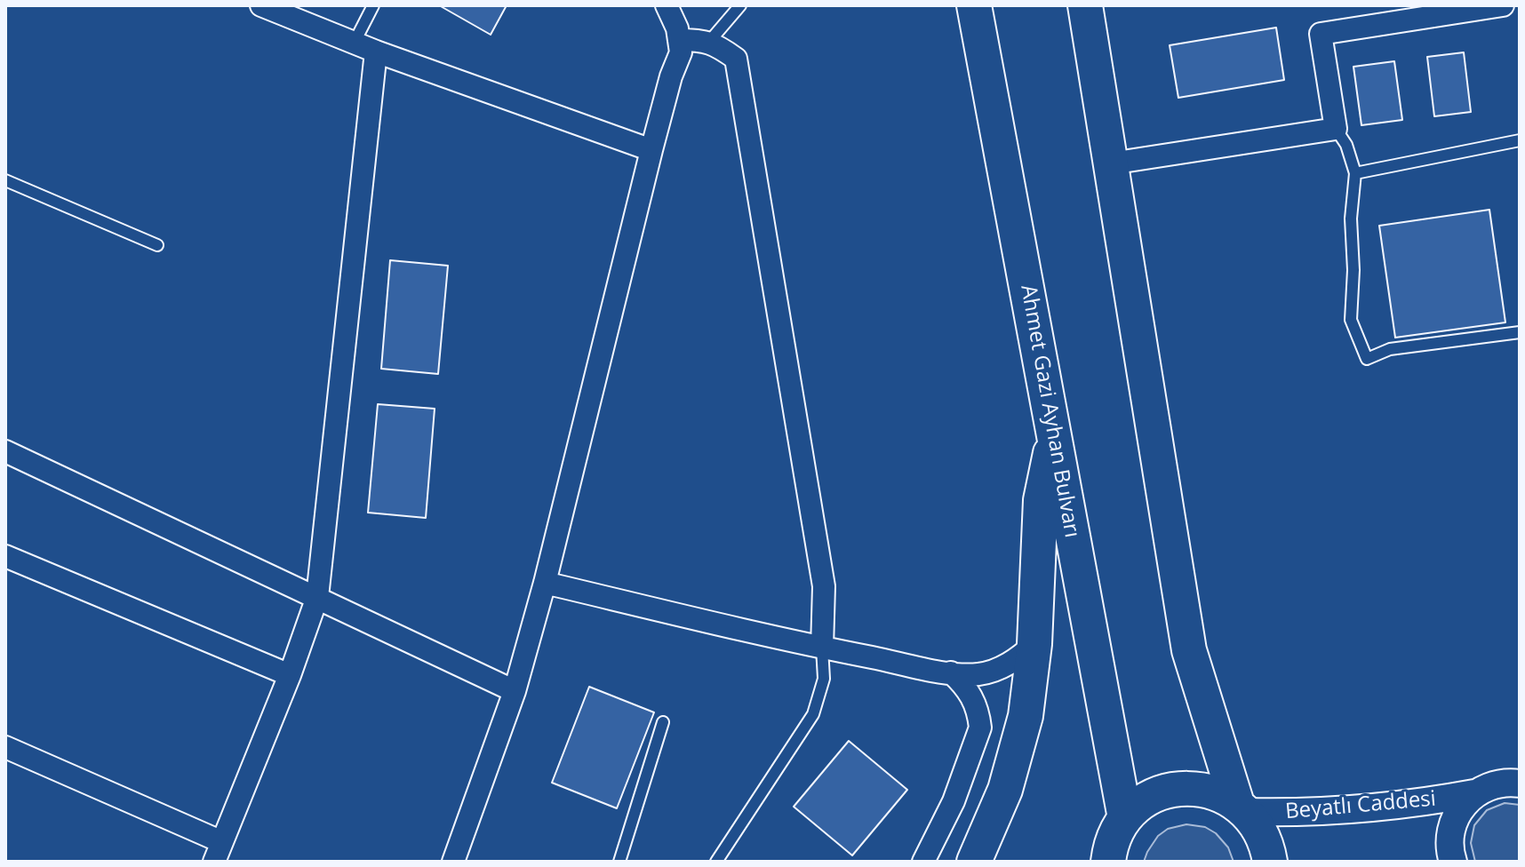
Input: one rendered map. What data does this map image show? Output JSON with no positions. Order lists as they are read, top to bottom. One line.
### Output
{"streets":{"main road":["Ahmet Gazi Ayhan Bulvarı"],"street":["Beyatlı Caddesi"]}}
